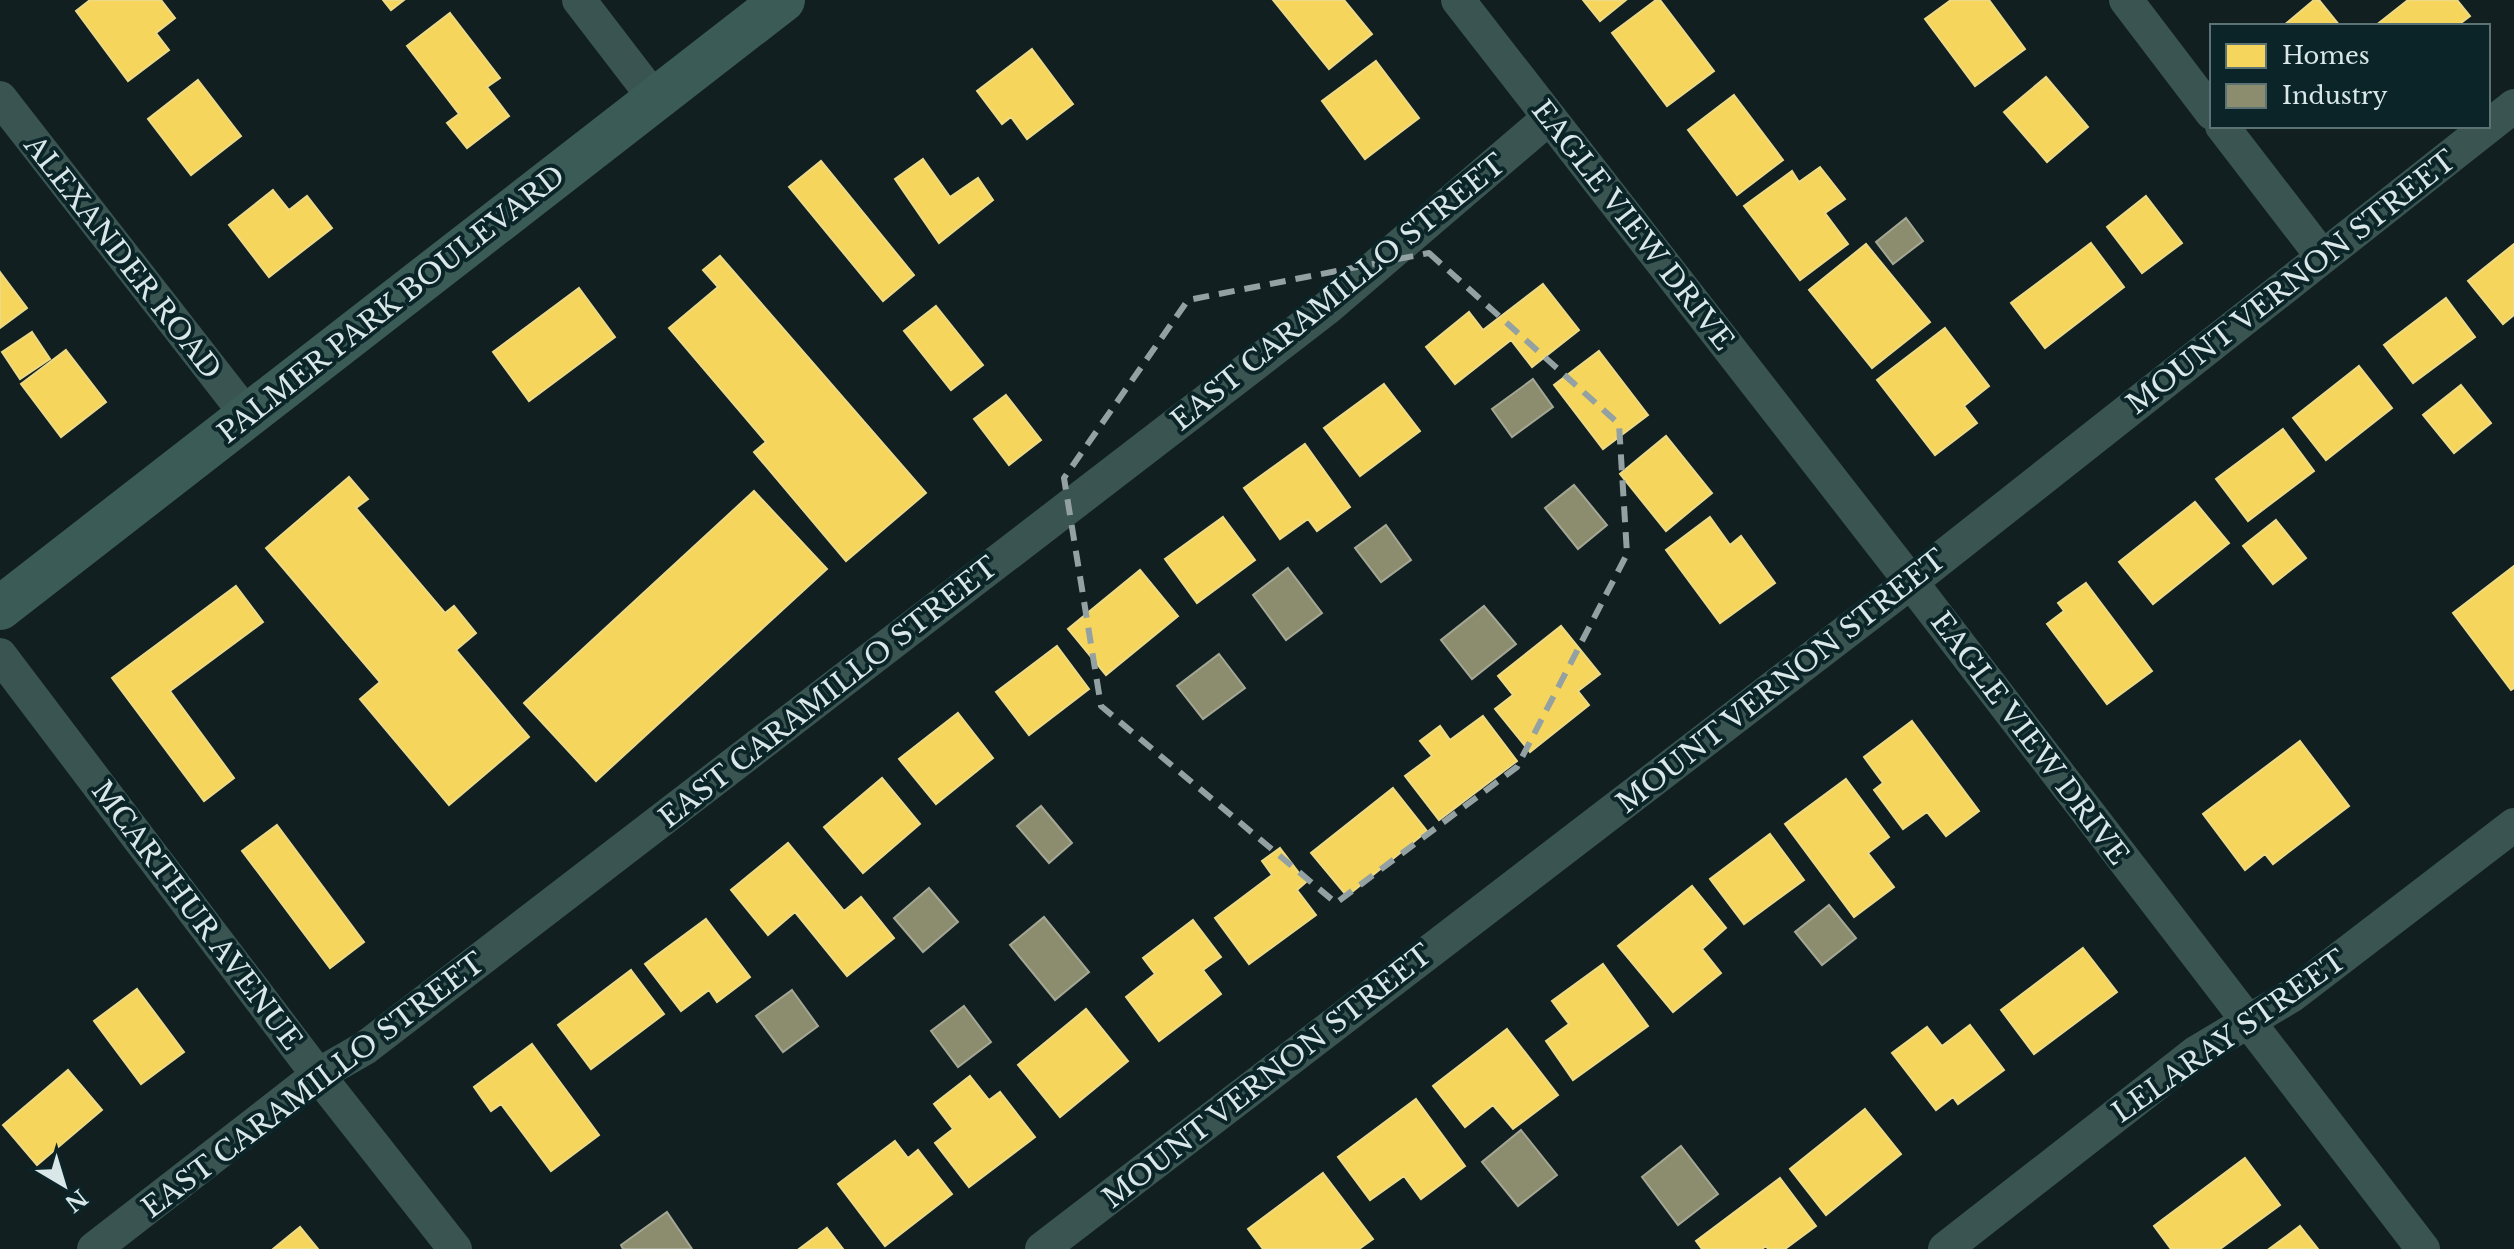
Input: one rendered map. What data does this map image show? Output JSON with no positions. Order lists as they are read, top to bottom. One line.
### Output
{"streets":{"main road":["PALMER PARK BOULEVARD"],"street":["EAGLE VIEW DRIVE","ALEXANDER ROAD","MOUNT VERNON STREET","EAST CARAMILLO STREET","MCARTHUR AVENUE","LELARAY STREET"]},"crossings":[["EAGLE VIEW DRIVE","MOUNT VERNON STREET"],["EAGLE VIEW DRIVE","EAST CARAMILLO STREET"],["EAGLE VIEW DRIVE","LELARAY STREET"],["ALEXANDER ROAD","PALMER PARK BOULEVARD"],["EAST CARAMILLO STREET","MCARTHUR AVENUE"]],"legend":["Homes","Industry"],"north":"bottom right"}
